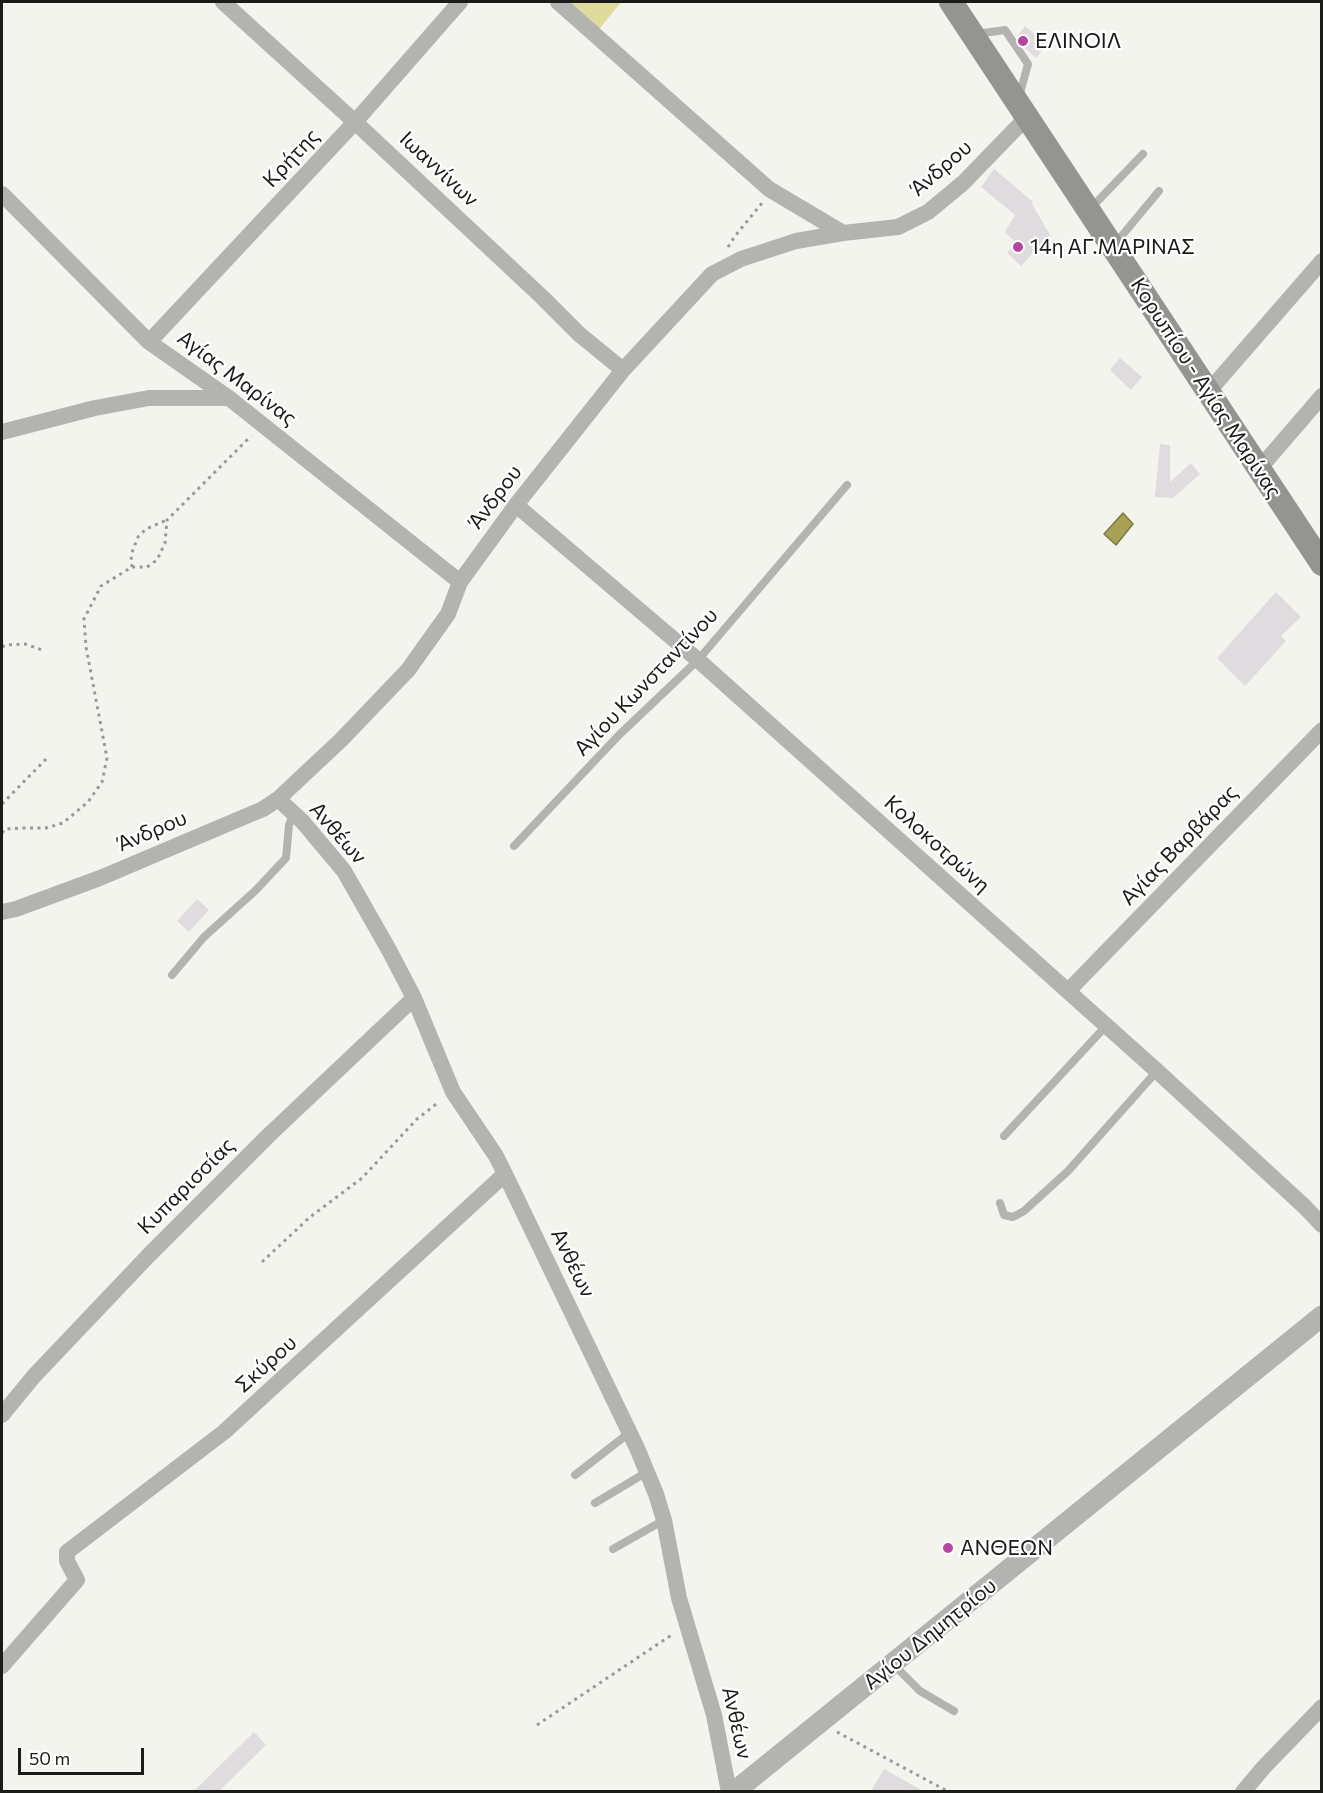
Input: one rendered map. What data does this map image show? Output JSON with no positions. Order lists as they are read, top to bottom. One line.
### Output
{"streets":{"main road":["Κορωπίου - Αγίας Μαρίνας"],"street":["Κρήτης","Άνδρου","Ιωαννίνων","Αγίας Μαρίνας","Ανθέων","Κολοκοτρώνη","Αγίας Βαρβάρας","Κυπαρισσίας","Σκύρου","Αγίου Δημητρίου"],"lane":["Αγίου Κωνσταντίνου"]},"crossings":[["Κρήτης","Ιωαννίνων"],["Κρήτης","Αγίας Μαρίνας"],["Άνδρου","Ιωαννίνων"],["Άνδρου","Αγίας Μαρίνας"],["Άνδρου","Κορωπίου - Αγίας Μαρίνας"],["Άνδρου","Ανθέων"],["Άνδρου","Κολοκοτρώνη"],["Αγίου Κωνσταντίνου","Κολοκοτρώνη"],["Ανθέων","Κυπαρισσίας"],["Ανθέων","Σκύρου"],["Κολοκοτρώνη","Αγίας Βαρβάρας"]],"places":["ΕΛΙΝΟΙΛ","14η ΑΓ.ΜΑΡΙΝΑΣ","ΑΝΘΕΩΝ"],"scale_bar":"50 m"}
